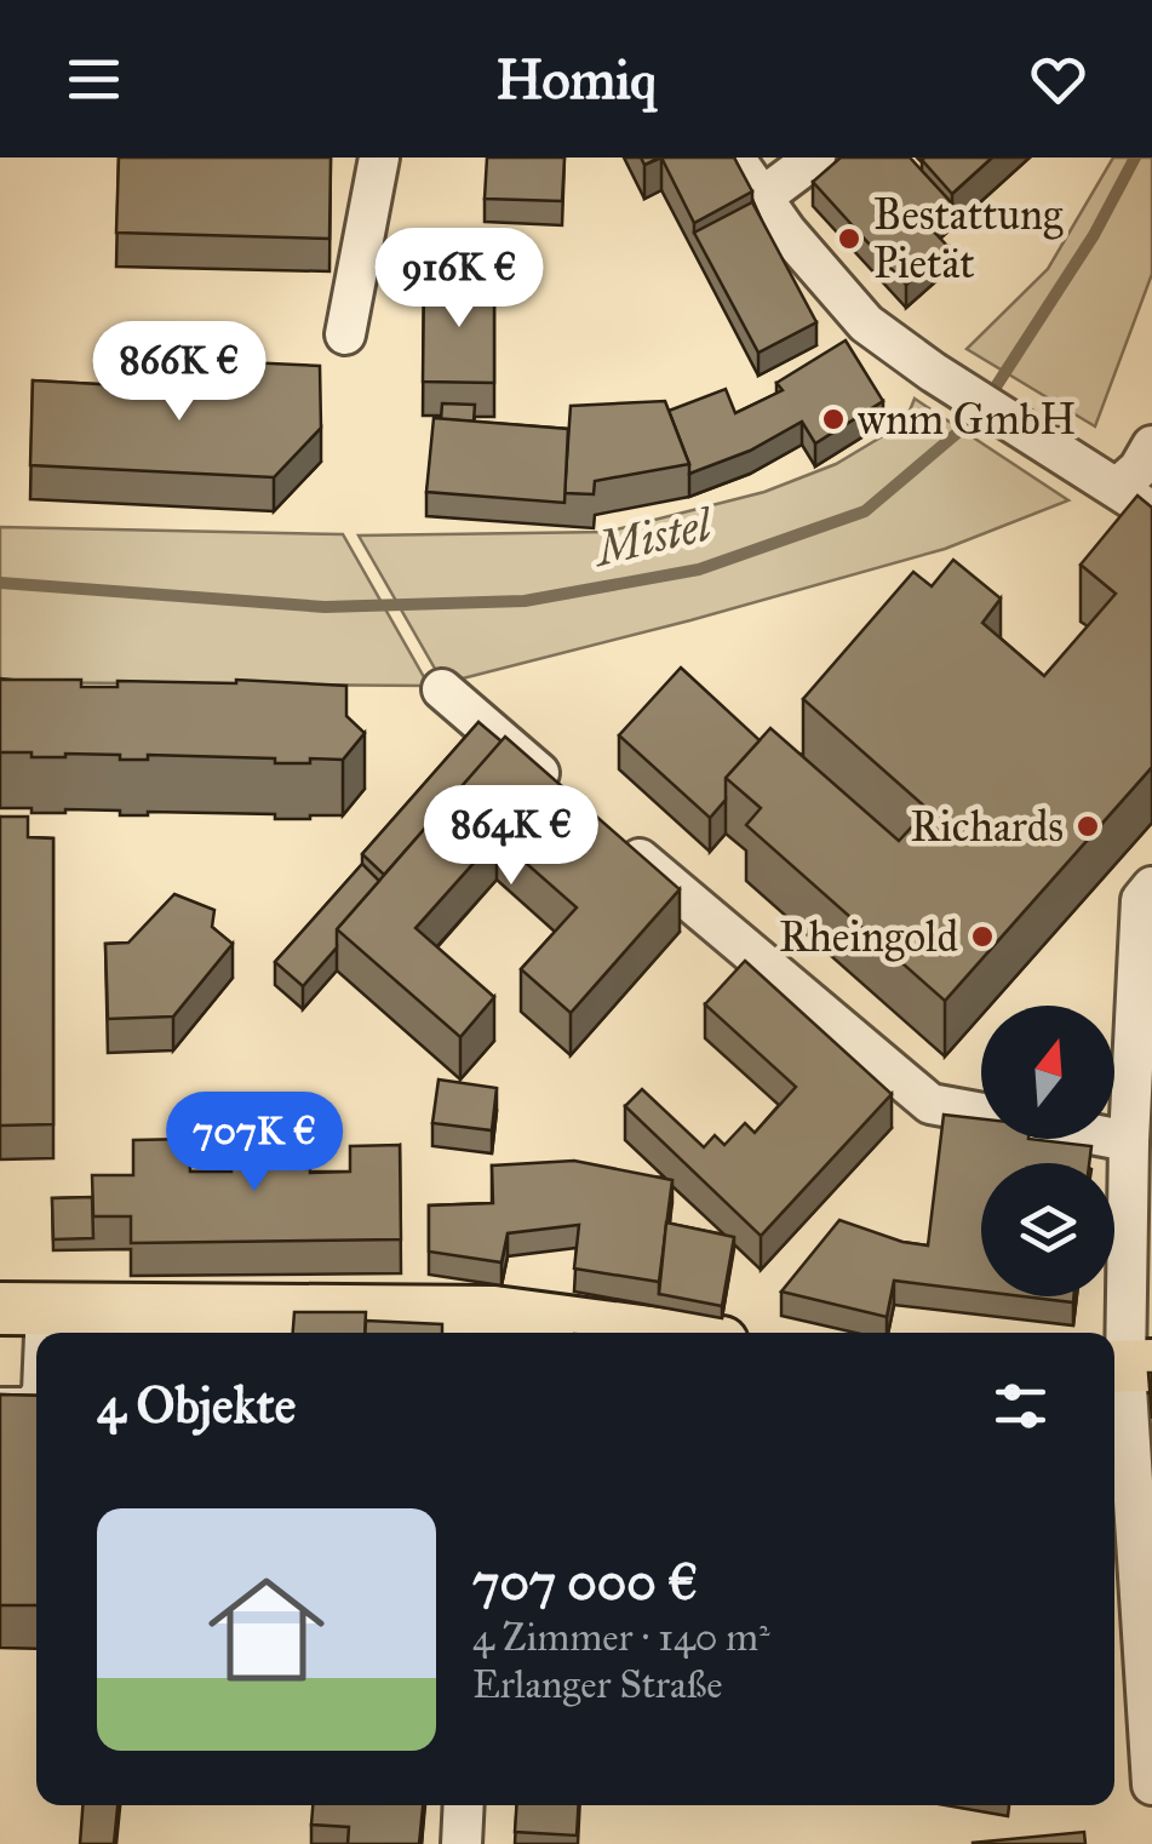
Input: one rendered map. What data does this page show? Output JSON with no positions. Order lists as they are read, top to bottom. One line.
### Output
{"water":["Mistel"],"places":["Bestattung Pietät","wnm GmbH","Richards","Rheingold"],"north":"top","page":{"header":"Homiq","price":["916K €","866K €","864K €","707K €"],"heading":"4 Objekte","list":[{"name":"707 000 €","note":"4 Zimmer · 140 m² · Erlanger Straße"}]}}
